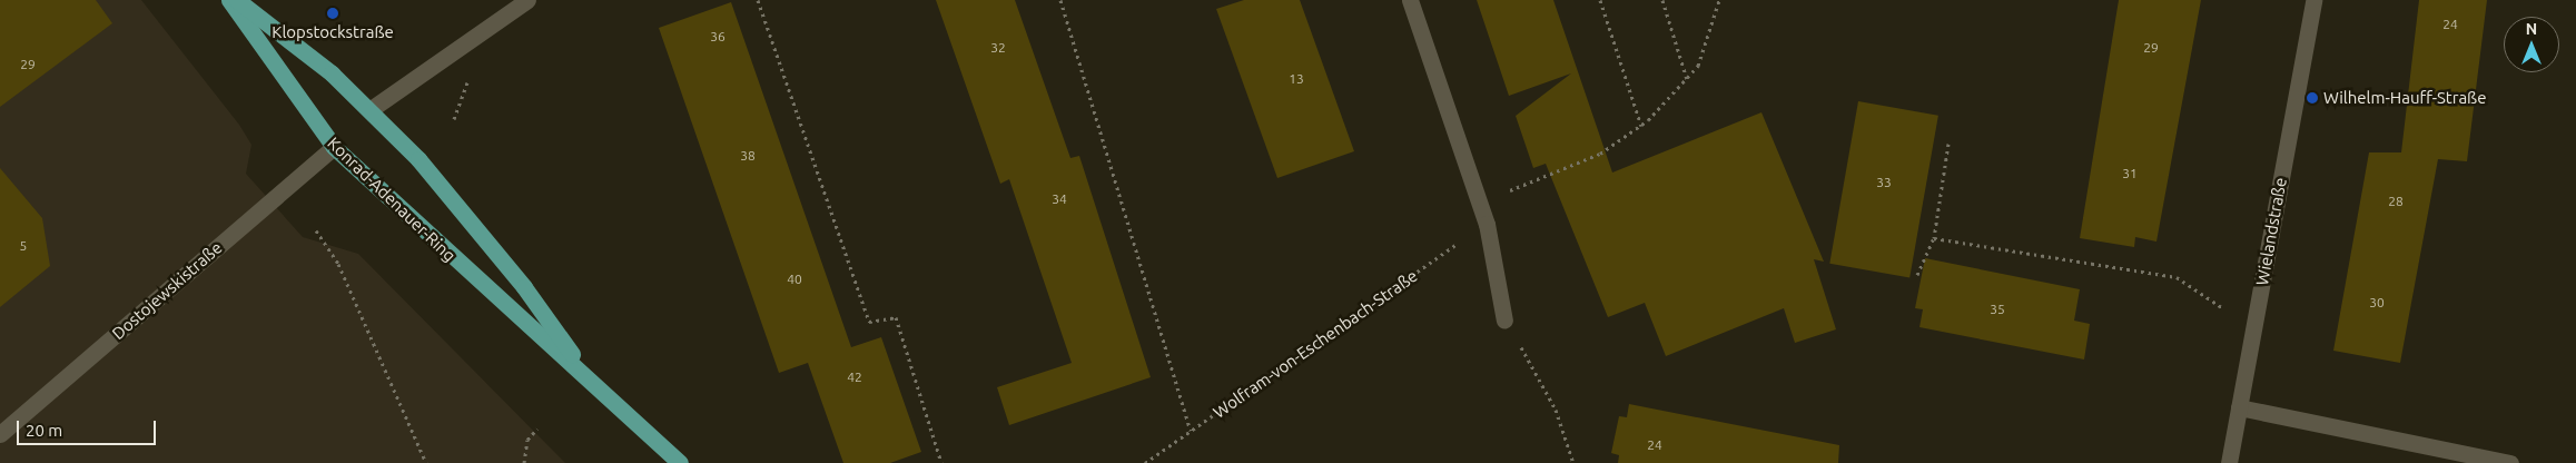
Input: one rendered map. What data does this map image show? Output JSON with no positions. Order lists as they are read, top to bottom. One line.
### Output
{"streets":{"main road":["Konrad-Adenauer-Ring"],"street":["Wielandstraße","Dostojewskistraße"],"path":["Wolfram-von-Eschenbach-Straße"]},"crossings":[["Konrad-Adenauer-Ring","Dostojewskistraße"]],"places":["Klopstockstraße","Wilhelm-Hauff-Straße"],"house_numbers":["24","36","32","29","29","13","38","31","33","34","28","5","40","30","35","42","24"],"scale_bar":"20 m","north":"top"}
